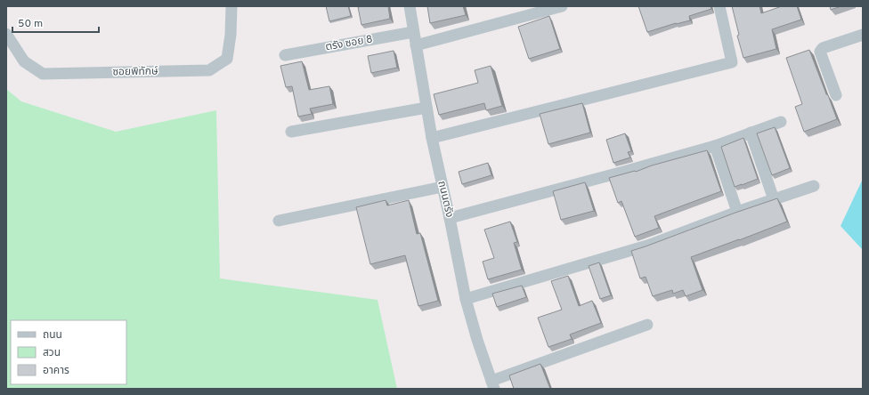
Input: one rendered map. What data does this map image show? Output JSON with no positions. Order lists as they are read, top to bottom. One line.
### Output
{"streets":{"street":["ตรัง ซอย 8","ซอยพิทักษ์","ถนนตรัง"]},"crossings":[["ตรัง ซอย 8","ถนนตรัง"]],"legend":["ถนน","สวน","อาคาร"],"scale_bar":"50 m"}
